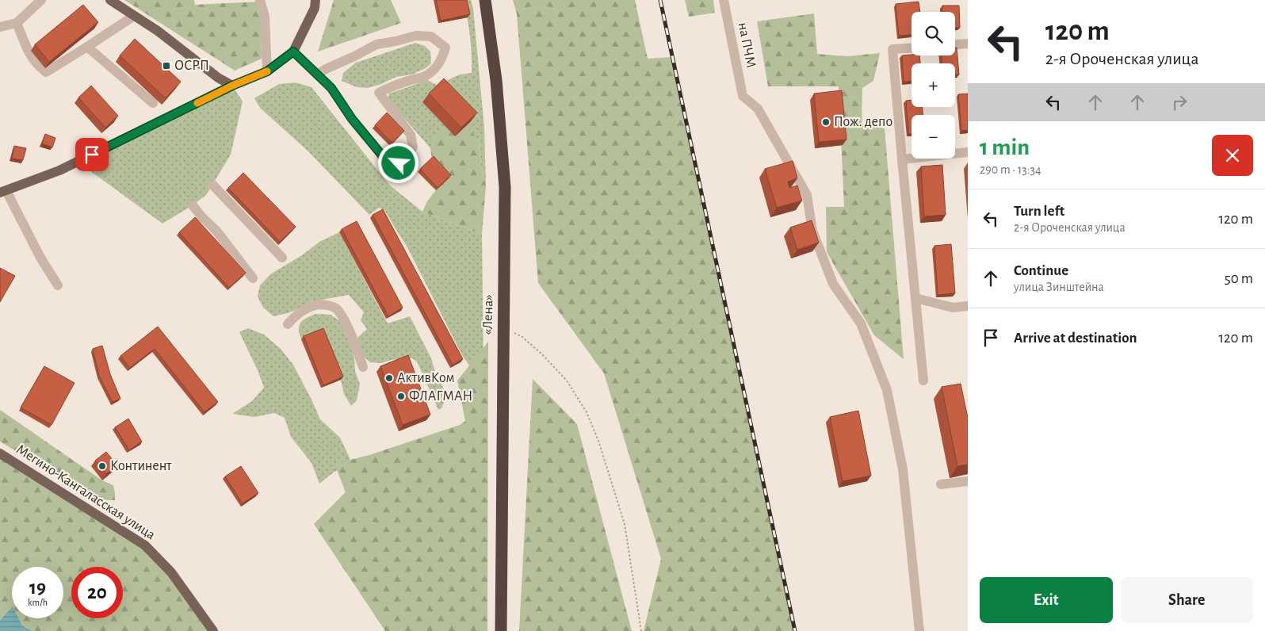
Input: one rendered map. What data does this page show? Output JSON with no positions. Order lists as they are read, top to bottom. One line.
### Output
{"streets":{"highway":["«Лена»"],"main road":["Мегино-Кангаласская улица"],"street":["на ПЧМ"]},"places":{"transit":["ОСРП"],"other":["Пож. депо","АктивКом","ФЛАГМАН","Континент"]},"page":{"turn":["120 m","2-я Ороченская улица"],"map_buttons":["+","−"],"heading":["1 min","290 m · 13:34"],"list":[{"name":"Turn left","note":"2-я Ороченская улица","value":"120 m"},{"name":"Continue","note":"улица Зинштейна","value":"50 m"},{"name":"Arrive at destination","value":"120 m"}],"speed":"19 km/h","limit":"20","buttons":["Exit","Share"]}}
